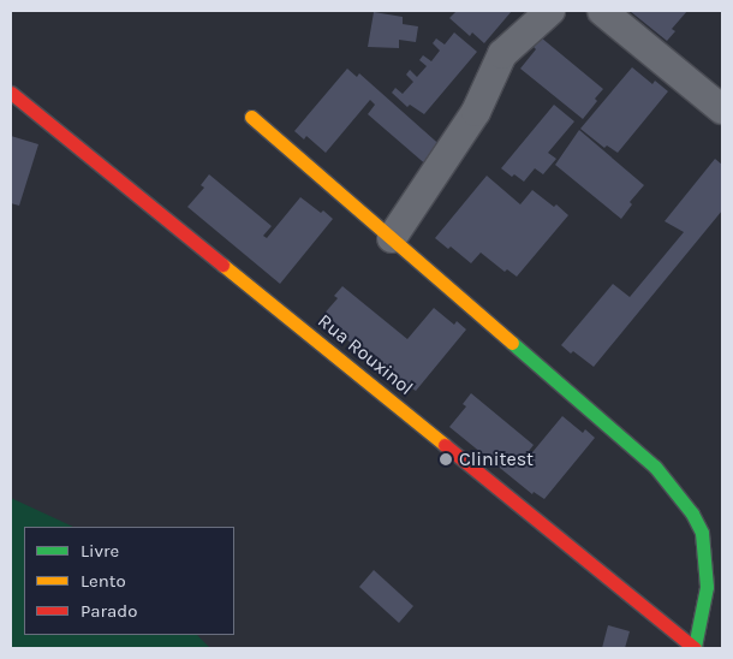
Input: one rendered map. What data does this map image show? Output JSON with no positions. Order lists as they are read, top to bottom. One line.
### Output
{"streets":{"street":["Rua Rouxinol"]},"places":["Clinitest"],"legend":["Livre","Lento","Parado"]}
